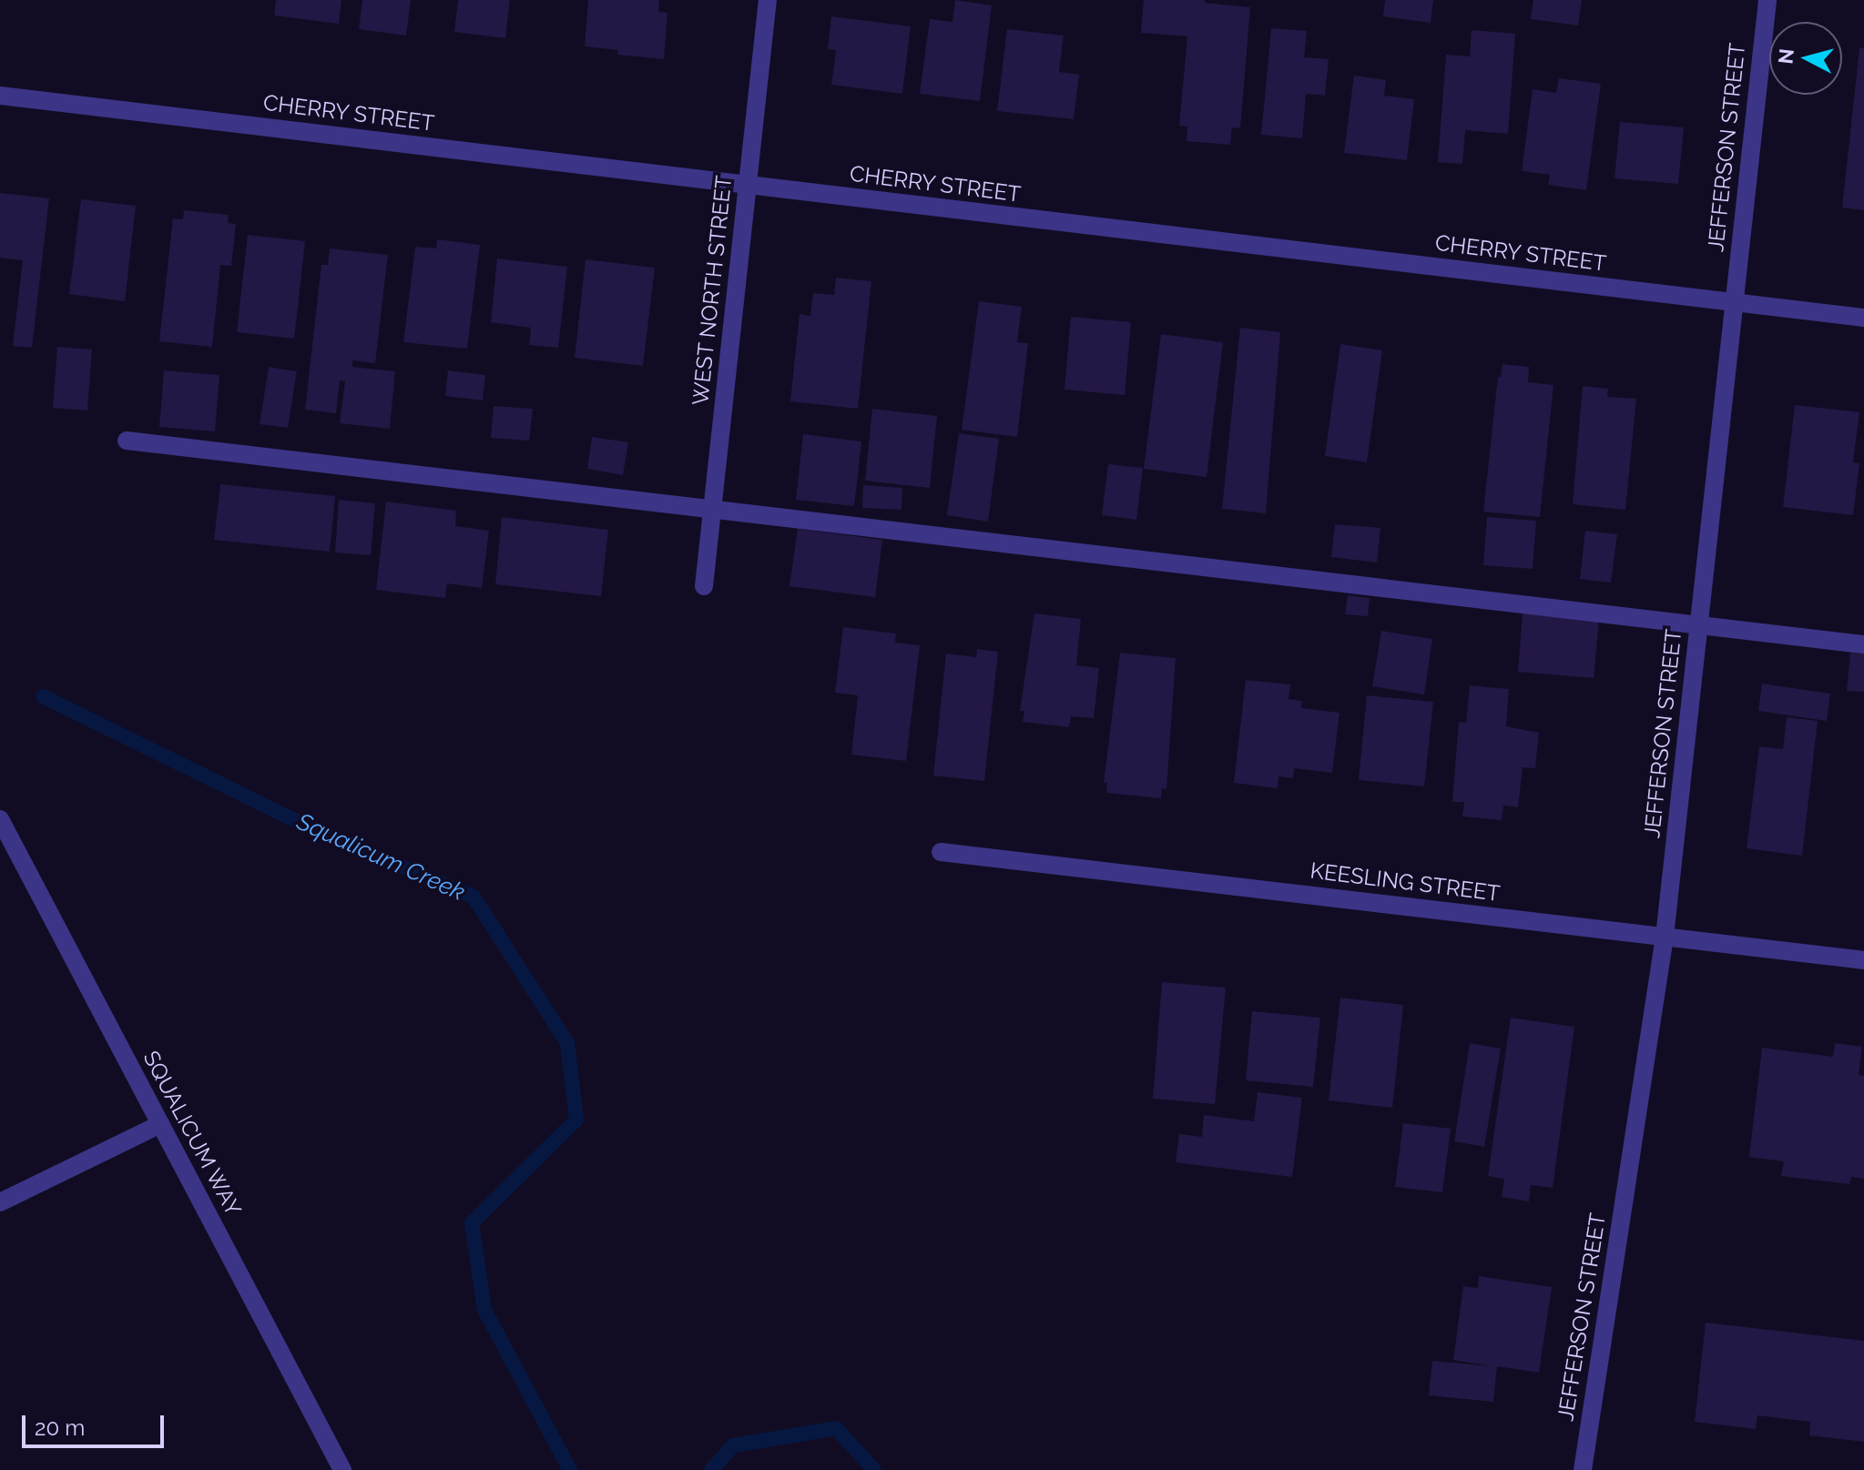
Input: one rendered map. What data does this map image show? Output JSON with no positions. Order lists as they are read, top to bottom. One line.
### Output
{"streets":{"street":["CHERRY STREET","JEFFERSON STREET","WEST NORTH STREET","KEESLING STREET","SQUALICUM WAY"]},"crossings":[["CHERRY STREET","JEFFERSON STREET"],["CHERRY STREET","WEST NORTH STREET"],["JEFFERSON STREET","KEESLING STREET"]],"water":["Squalicum Creek"],"scale_bar":"20 m","north":"left"}
